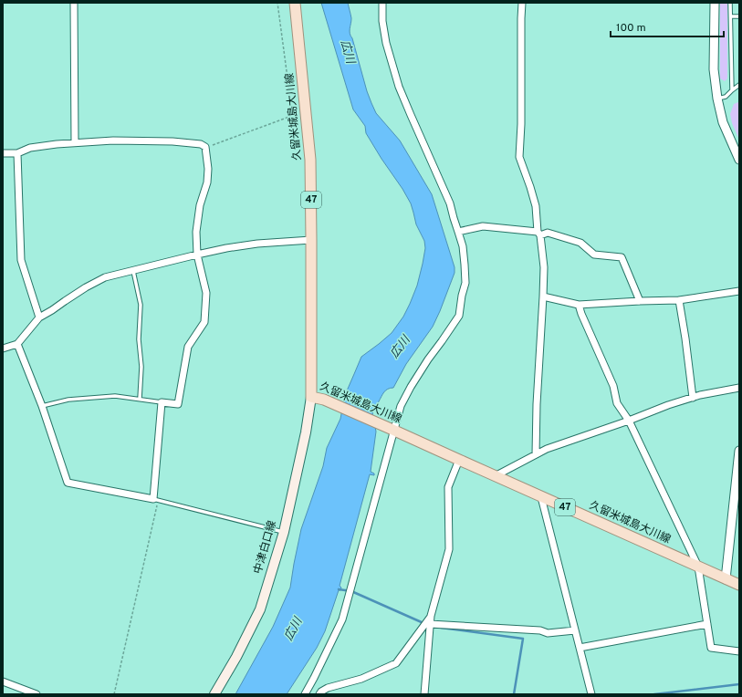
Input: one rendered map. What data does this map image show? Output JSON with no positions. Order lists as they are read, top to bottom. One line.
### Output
{"streets":{"main road":["久留米城島大川線","47","中津白口線"]},"crossings":[["久留米城島大川線","中津白口線"]],"water":["広川"],"scale_bar":"100 m"}
